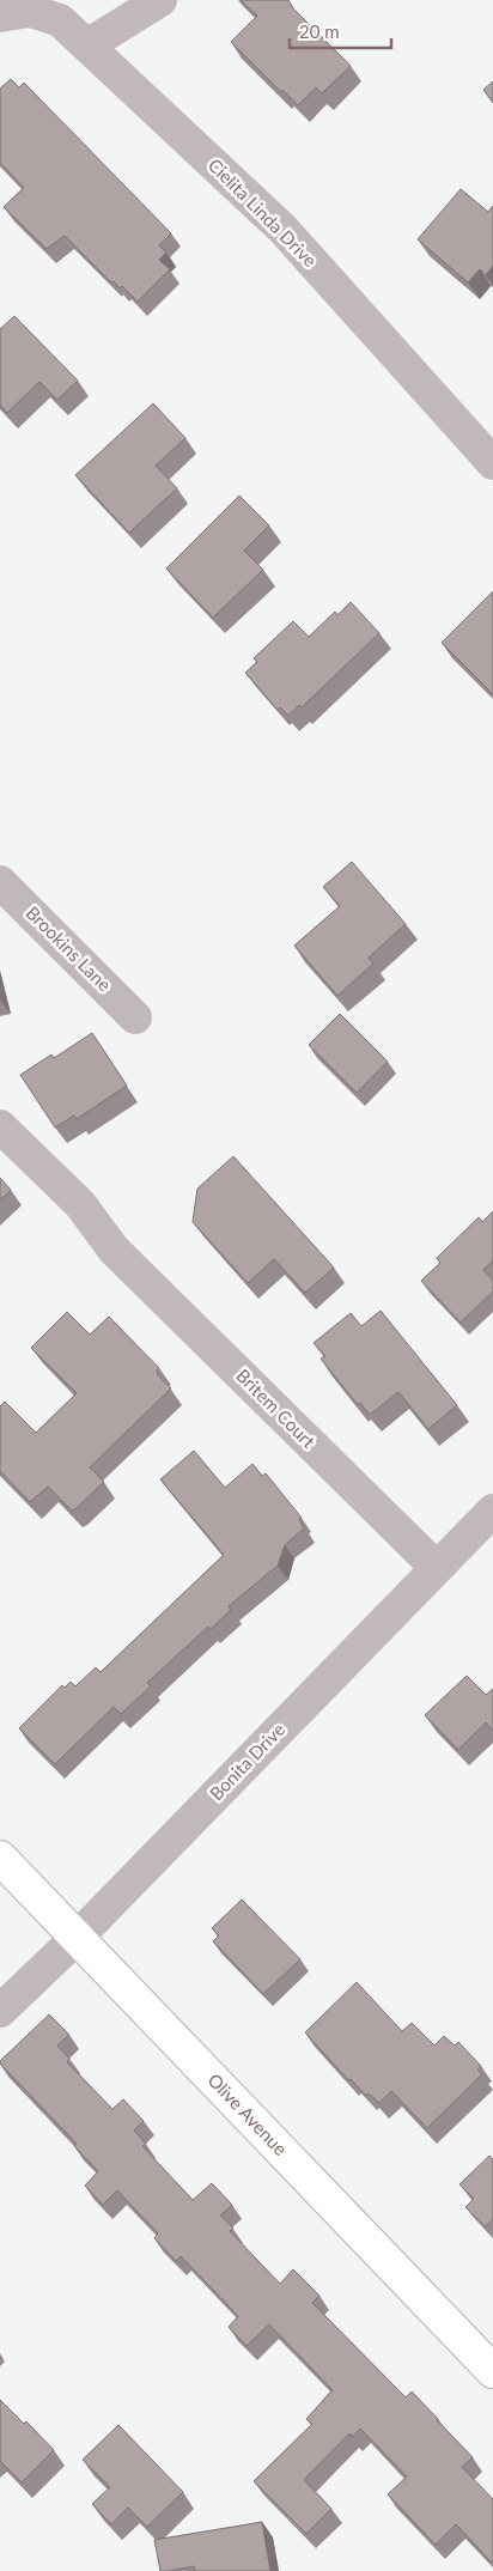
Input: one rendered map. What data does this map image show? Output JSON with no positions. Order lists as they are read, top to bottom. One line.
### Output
{"streets":{"main road":["Olive Avenue"],"street":["Cielita Linda Drive","Brookins Lane","Britem Court","Bonita Drive"]},"crossings":[["Britem Court","Bonita Drive"],["Bonita Drive","Olive Avenue"]],"scale_bar":"20 m"}
